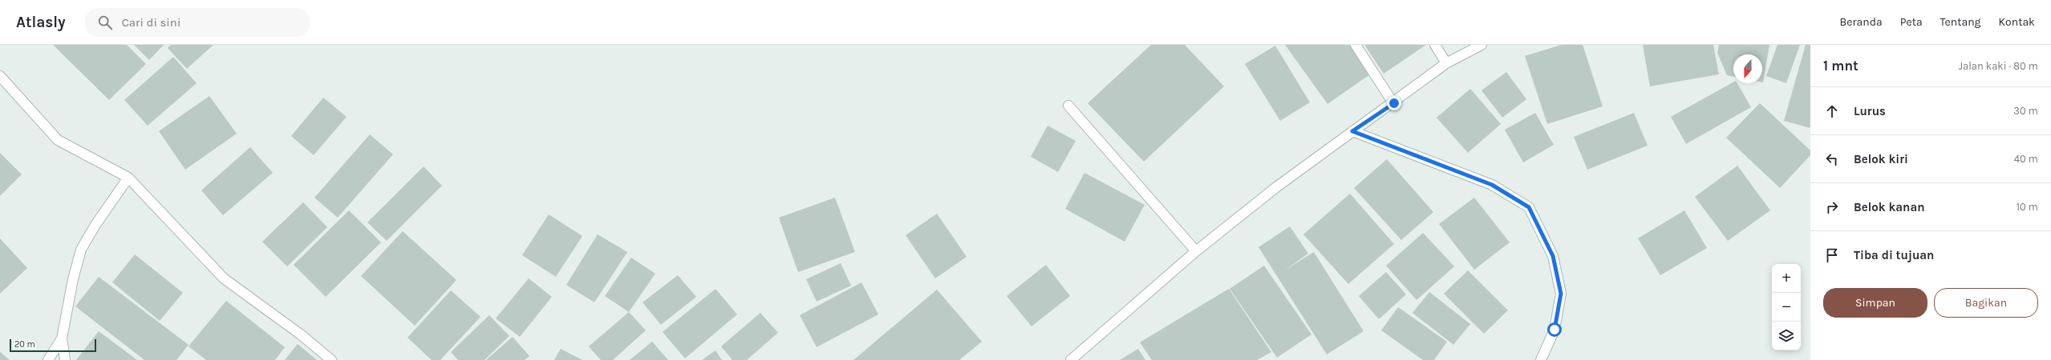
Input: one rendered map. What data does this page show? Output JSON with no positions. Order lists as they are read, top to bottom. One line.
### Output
{"scale_bar":"20 m","north":"bottom","page":{"header":"Atlasly","search":"Cari di sini","nav":["Beranda","Peta","Tentang","Kontak"],"heading":["1 mnt","Jalan kaki · 80 m"],"list":[["Lurus","30 m"],["Belok kiri","40 m"],["Belok kanan","10 m"],"Tiba di tujuan"],"map_buttons":["+","−"],"buttons":["Simpan","Bagikan"],"scale":"20 m"}}
